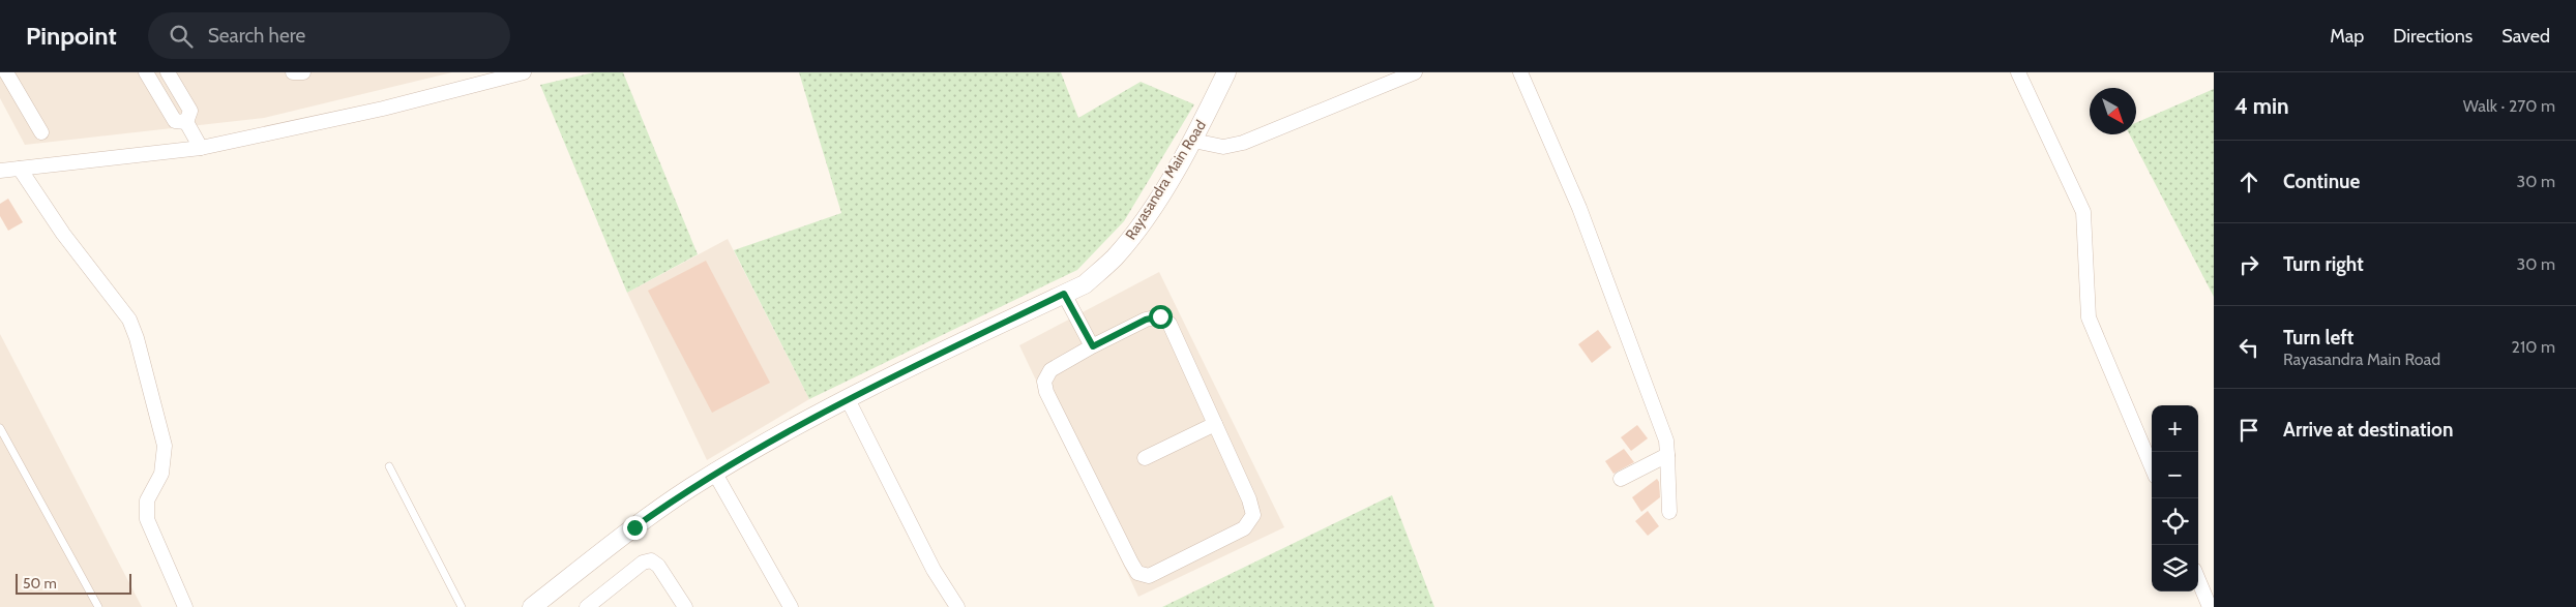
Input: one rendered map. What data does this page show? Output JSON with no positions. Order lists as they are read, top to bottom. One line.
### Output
{"streets":{"street":["Rayasandra Main Road"]},"scale_bar":"50 m","north":"bottom right","page":{"header":"Pinpoint","search":"Search here","nav":["Map","Directions","Saved"],"heading":["4 min","Walk · 270 m"],"list":[["Continue","30 m"],["Turn right","30 m"],["Turn left","Rayasandra Main Road","210 m"],"Arrive at destination"],"map_buttons":["+","−"],"scale":"50 m"}}
